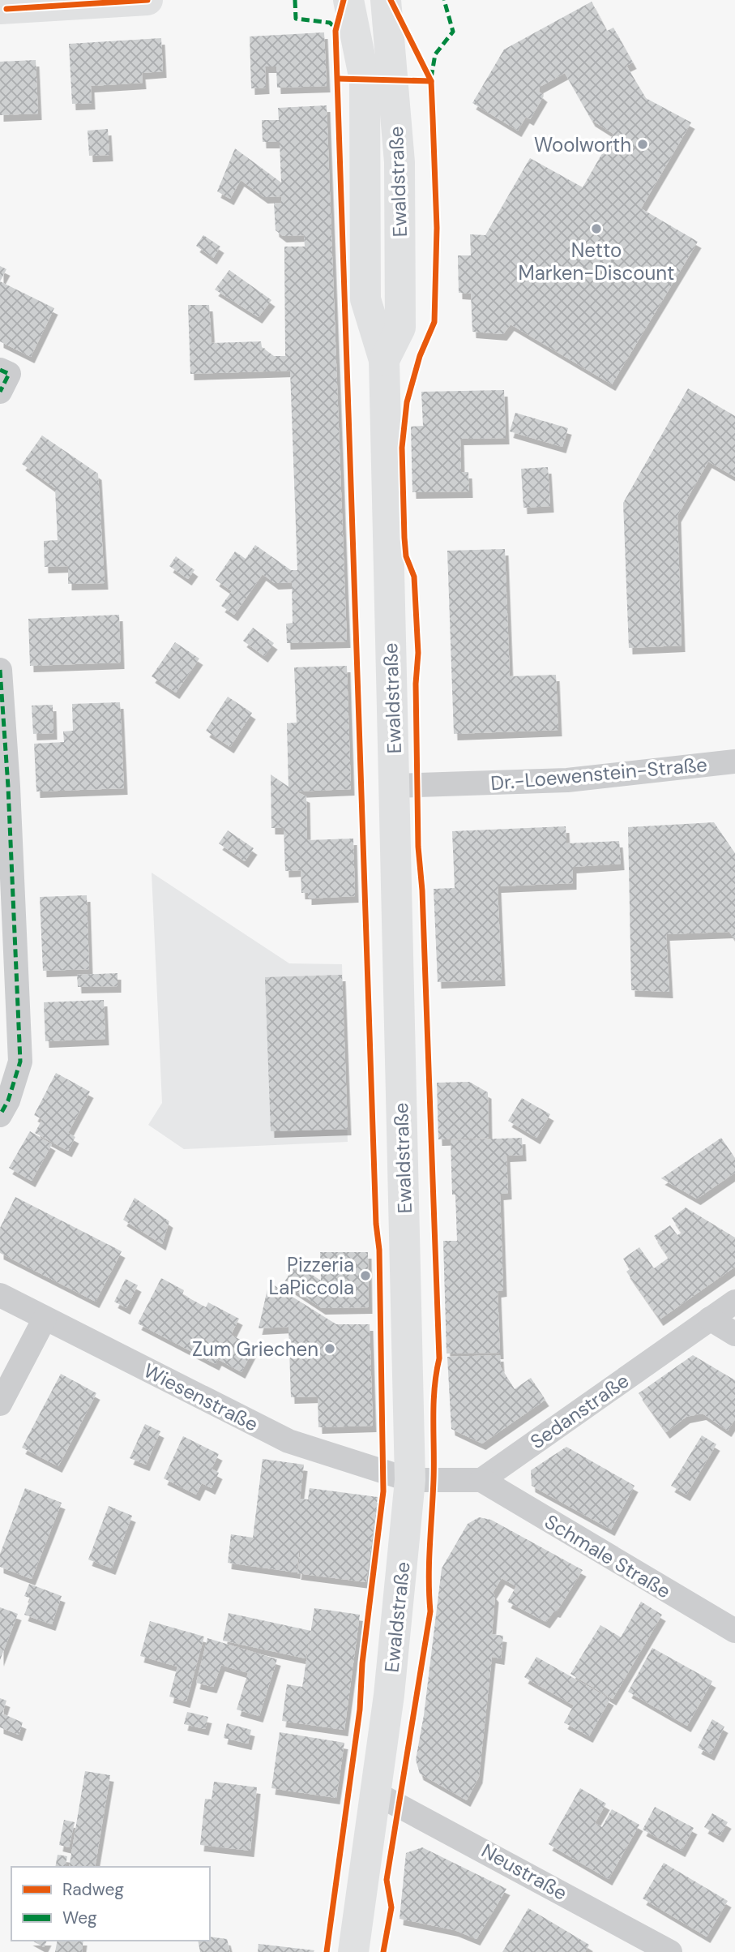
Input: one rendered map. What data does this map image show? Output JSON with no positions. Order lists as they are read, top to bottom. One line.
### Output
{"streets":{"main road":["Ewaldstraße"],"street":["Dr.-Loewenstein-Straße","Wiesenstraße","Sedanstraße","Schmale Straße","Neustraße"]},"crossings":[["Ewaldstraße","Dr.-Loewenstein-Straße"],["Ewaldstraße","Wiesenstraße"],["Ewaldstraße","Neustraße"],["Sedanstraße","Schmale Straße"]],"places":["Woolworth","Netto Marken-Discount","Pizzeria LaPiccola","Zum Griechen"],"legend":["Radweg","Weg"]}
